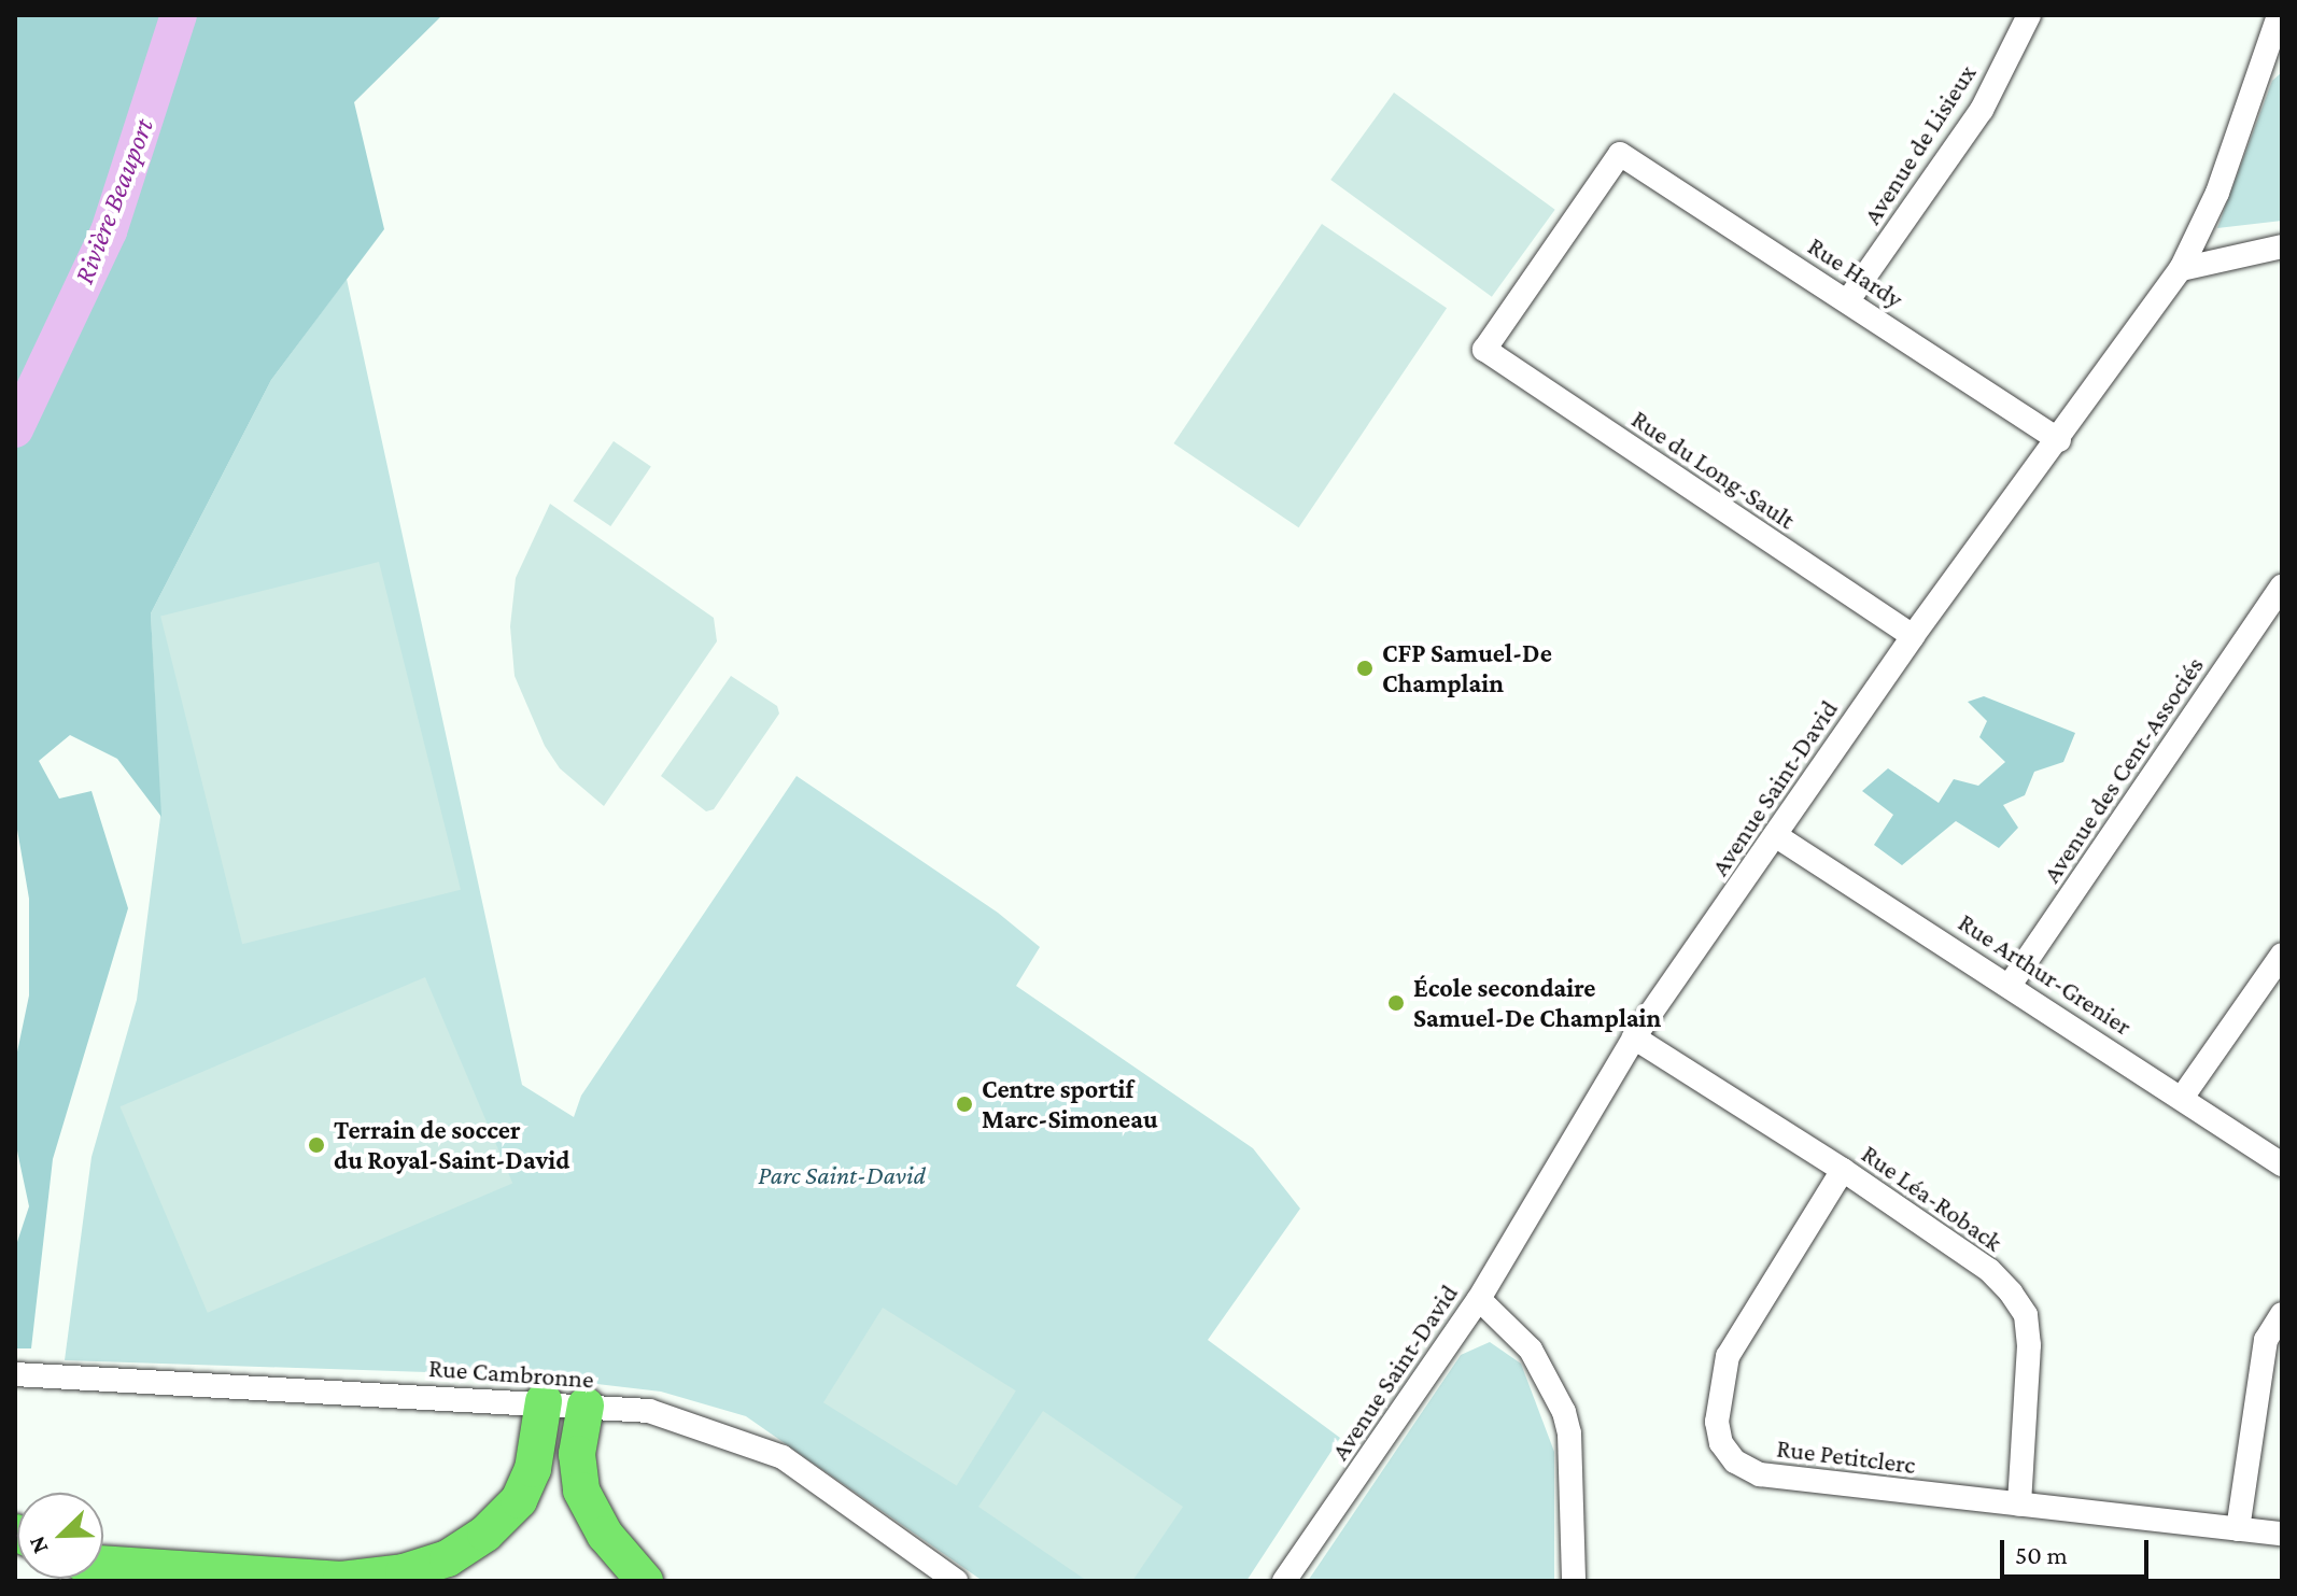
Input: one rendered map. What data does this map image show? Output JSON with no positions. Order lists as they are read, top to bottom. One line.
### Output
{"streets":{"street":["Avenue de Lisieux","Rue Hardy","Rue du Long-Sault","Avenue des Cent-Associés","Avenue Saint-David","Rue Arthur-Grenier","Rue Léa-Roback","Rue Cambronne","Rue Petitclerc"]},"crossings":[["Avenue de Lisieux","Rue Hardy"],["Rue Hardy","Rue du Long-Sault"],["Rue Hardy","Avenue Saint-David"],["Rue du Long-Sault","Avenue Saint-David"],["Avenue des Cent-Associés","Rue Arthur-Grenier"],["Avenue Saint-David","Rue Arthur-Grenier"],["Avenue Saint-David","Rue Léa-Roback"],["Rue Léa-Roback","Rue Petitclerc"]],"water":["Rivière Beauport"],"parks":["Parc Saint-David"],"places":["CFP Samuel-De Champlain","École secondaire Samuel-De Champlain","Centre sportif Marc-Simoneau","Terrain de soccer du Royal-Saint-David"],"scale_bar":"50 m","north":"bottom left"}
